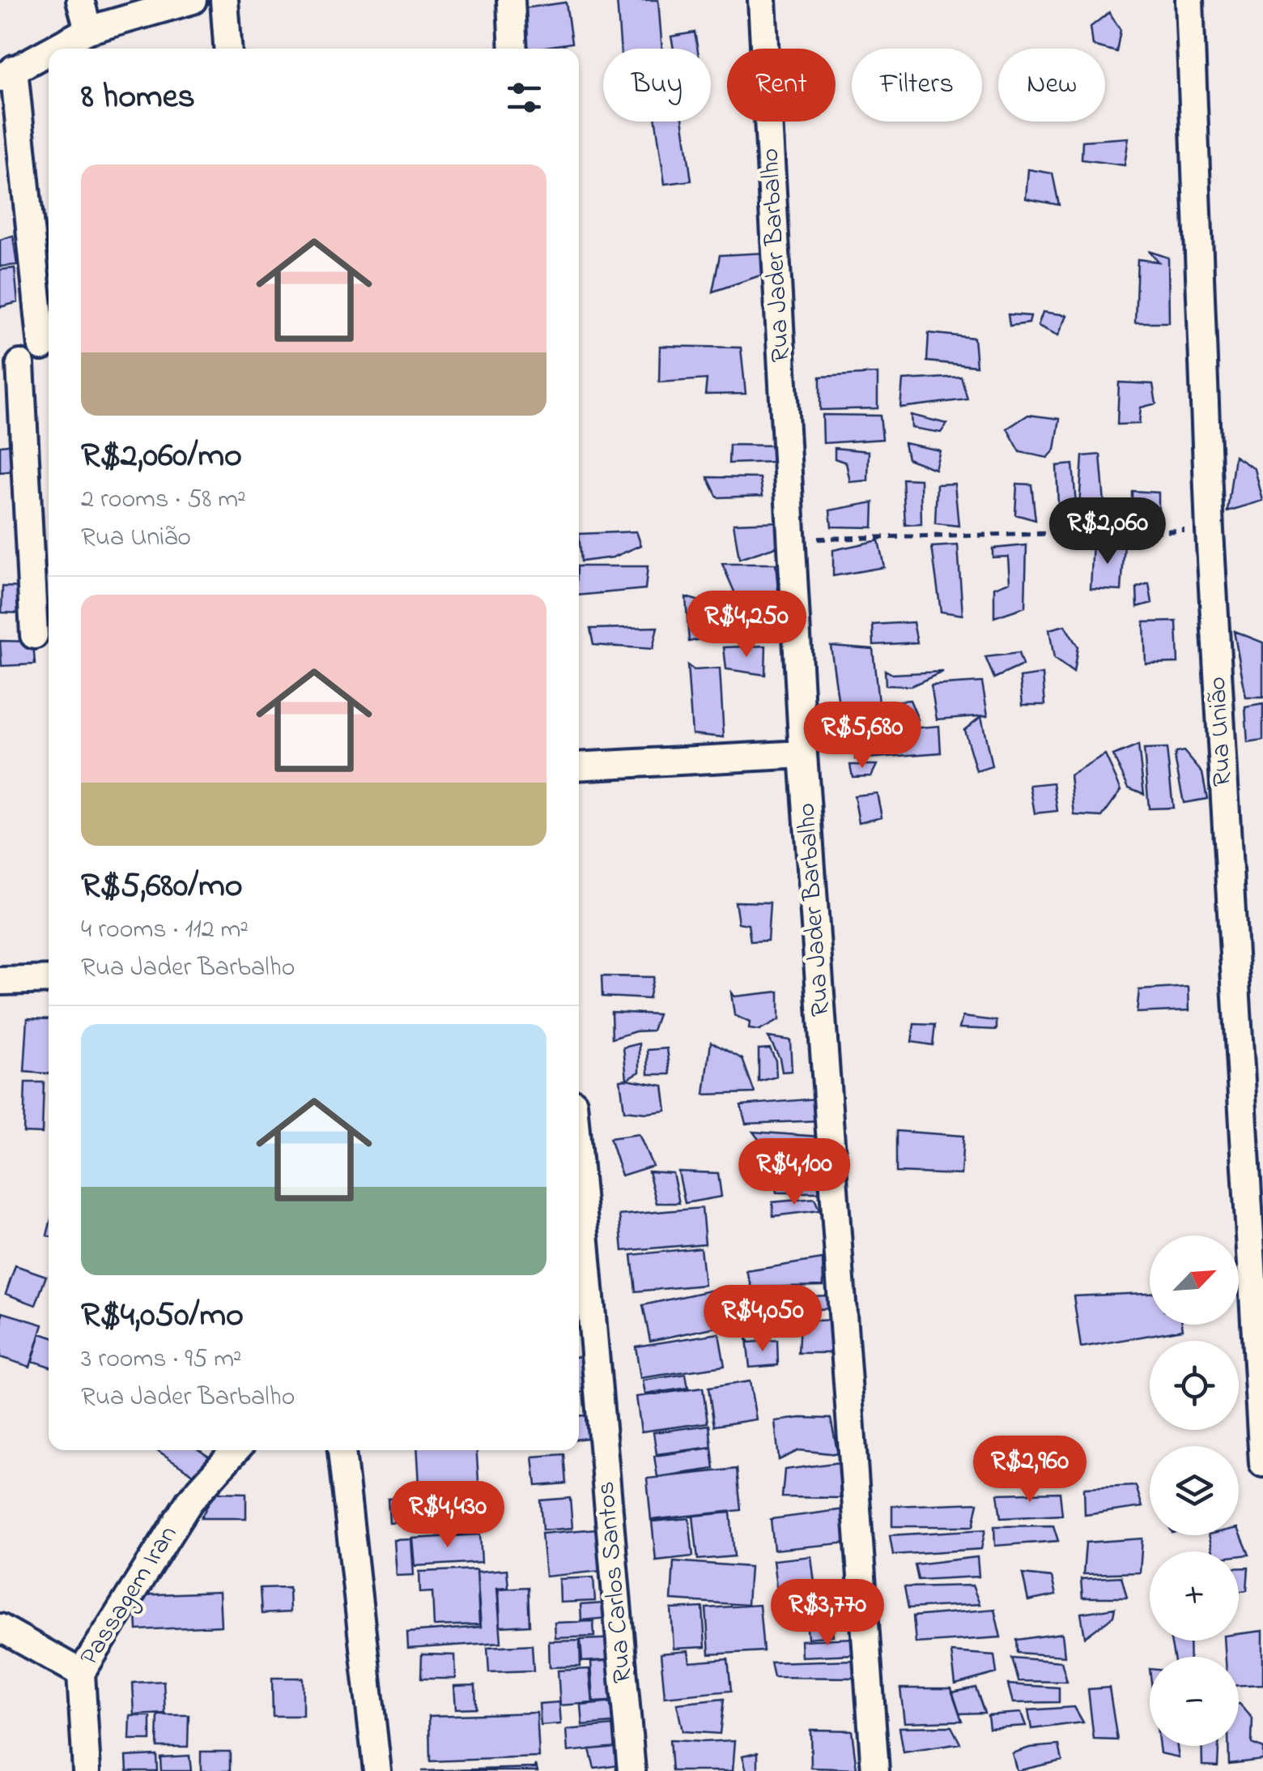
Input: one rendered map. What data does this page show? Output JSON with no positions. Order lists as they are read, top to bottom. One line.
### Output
{"streets":{"street":["Rua Jader Barbalho","Rua União","Rua Carlos Santos","Passagem Iran"]},"north":"top right","page":{"chip":["Buy","Rent","Filters","New"],"heading":"8 homes","list":[{"name":"R$2,060/mo","note":"2 rooms · 58 m² · Rua União"},{"name":"R$5,680/mo","note":"4 rooms · 112 m² · Rua Jader Barbalho"},{"name":"R$4,050/mo","note":"3 rooms · 95 m² · Rua Jader Barbalho"}],"price":["R$2,060","R$4,250","R$5,680","R$4,100","R$4,050","R$2,960","R$4,430","R$3,770"],"map_buttons":["+","−"]}}
